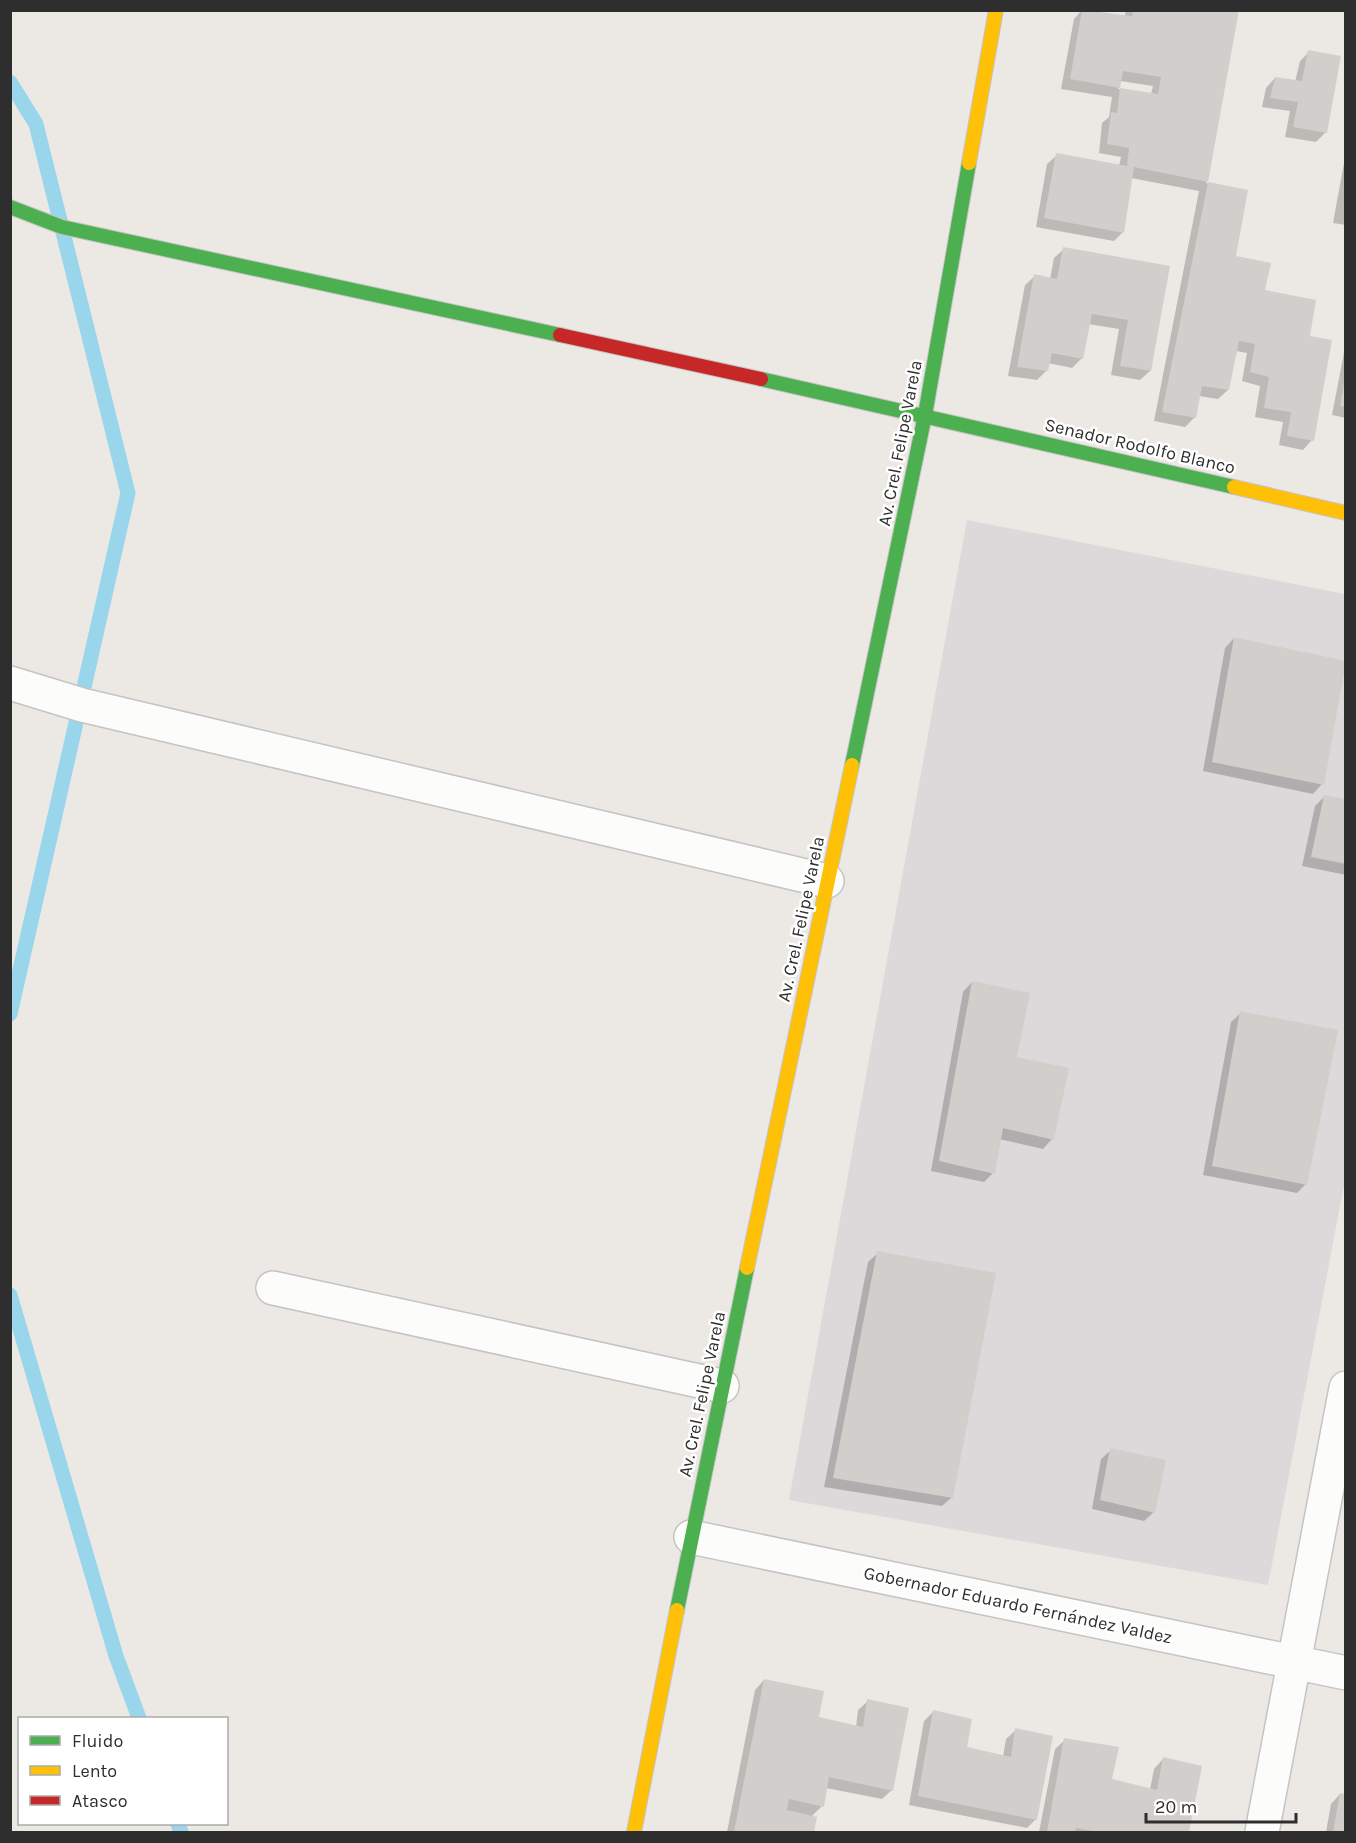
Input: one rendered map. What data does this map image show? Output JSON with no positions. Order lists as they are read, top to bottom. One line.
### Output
{"streets":{"main road":["Av. Crel. Felipe Varela","Senador Rodolfo Blanco"],"street":["Gobernador Eduardo Fernández Valdez"]},"crossings":[["Av. Crel. Felipe Varela","Senador Rodolfo Blanco"],["Av. Crel. Felipe Varela","Gobernador Eduardo Fernández Valdez"]],"legend":["Fluido","Lento","Atasco"],"scale_bar":"20 m"}
